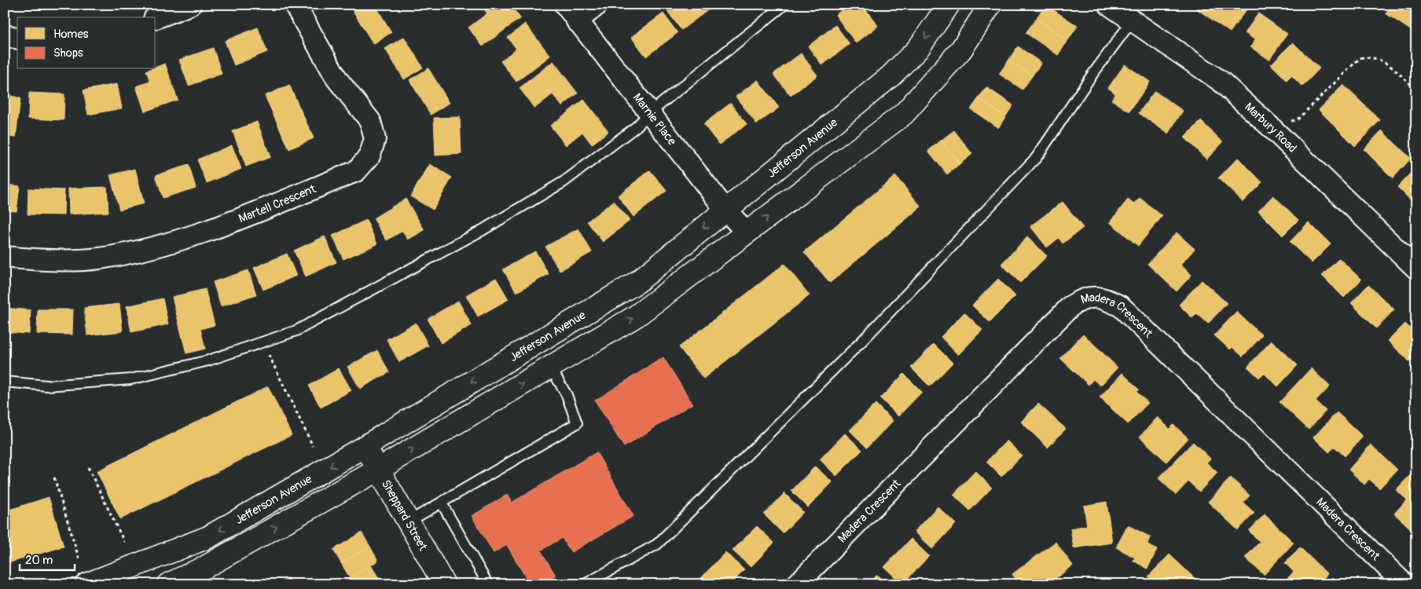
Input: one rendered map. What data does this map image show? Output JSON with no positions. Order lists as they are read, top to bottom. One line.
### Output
{"streets":{"street":["Marnie Place","Marbury Road","Jefferson Avenue","Martell Crescent","Madera Crescent","Sheppard Street"]},"crossings":[["Marnie Place","Jefferson Avenue"],["Jefferson Avenue","Sheppard Street"]],"legend":["Homes","Shops"],"scale_bar":"20 m"}
